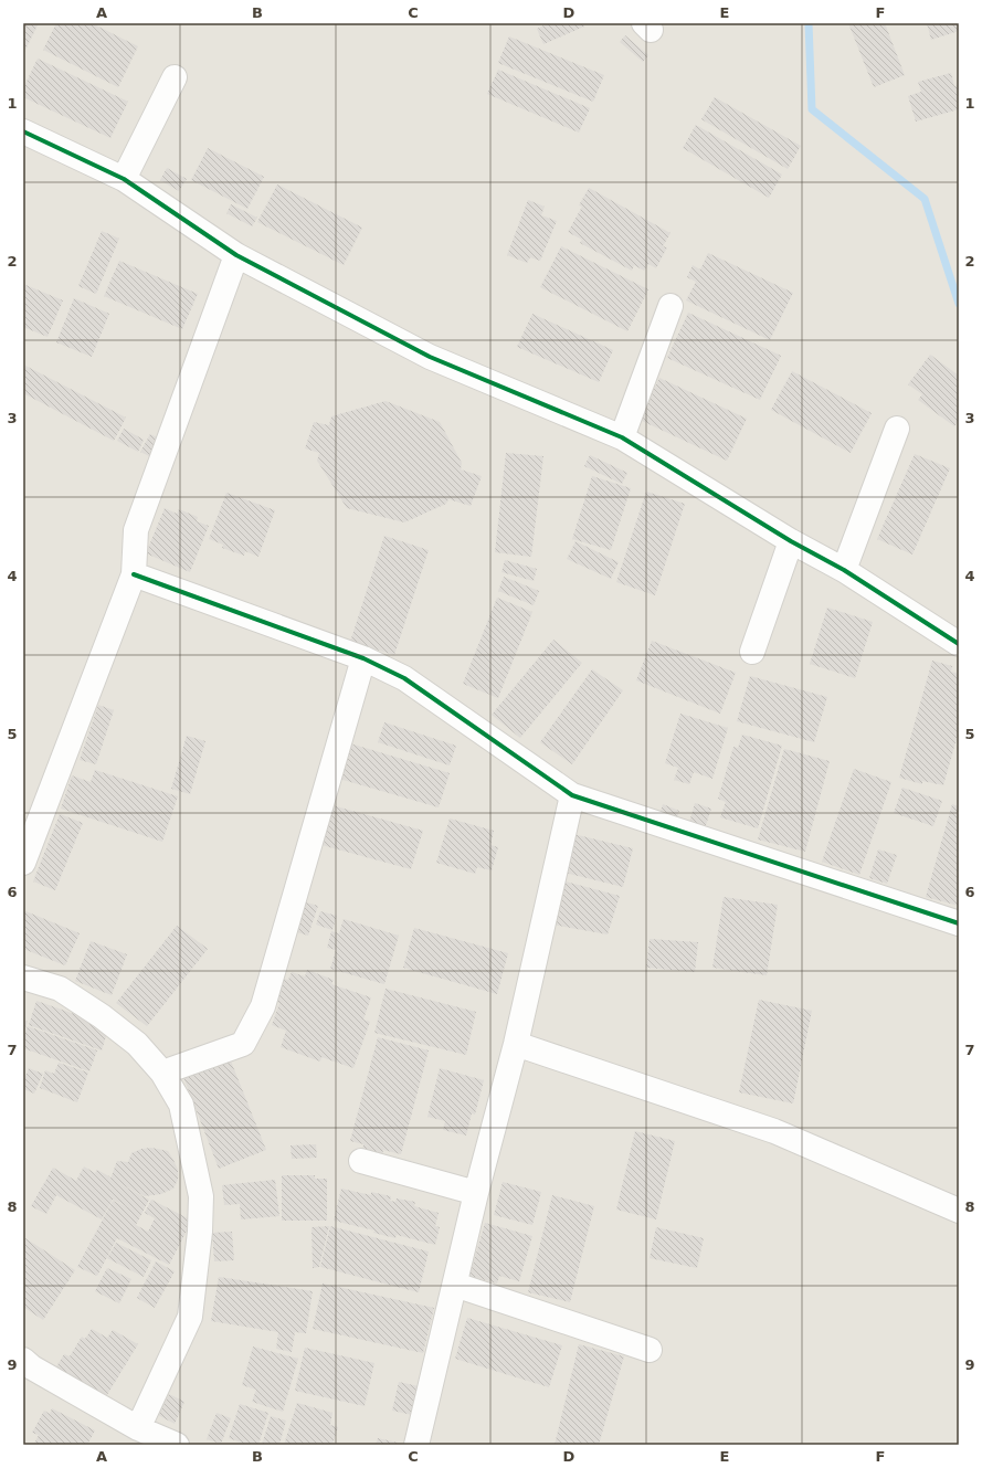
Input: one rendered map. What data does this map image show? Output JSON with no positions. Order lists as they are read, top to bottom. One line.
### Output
{"grid":{"columns":["A","B","C","D","E","F"],"rows":["1","2","3","4","5","6","7","8","9"]}}
